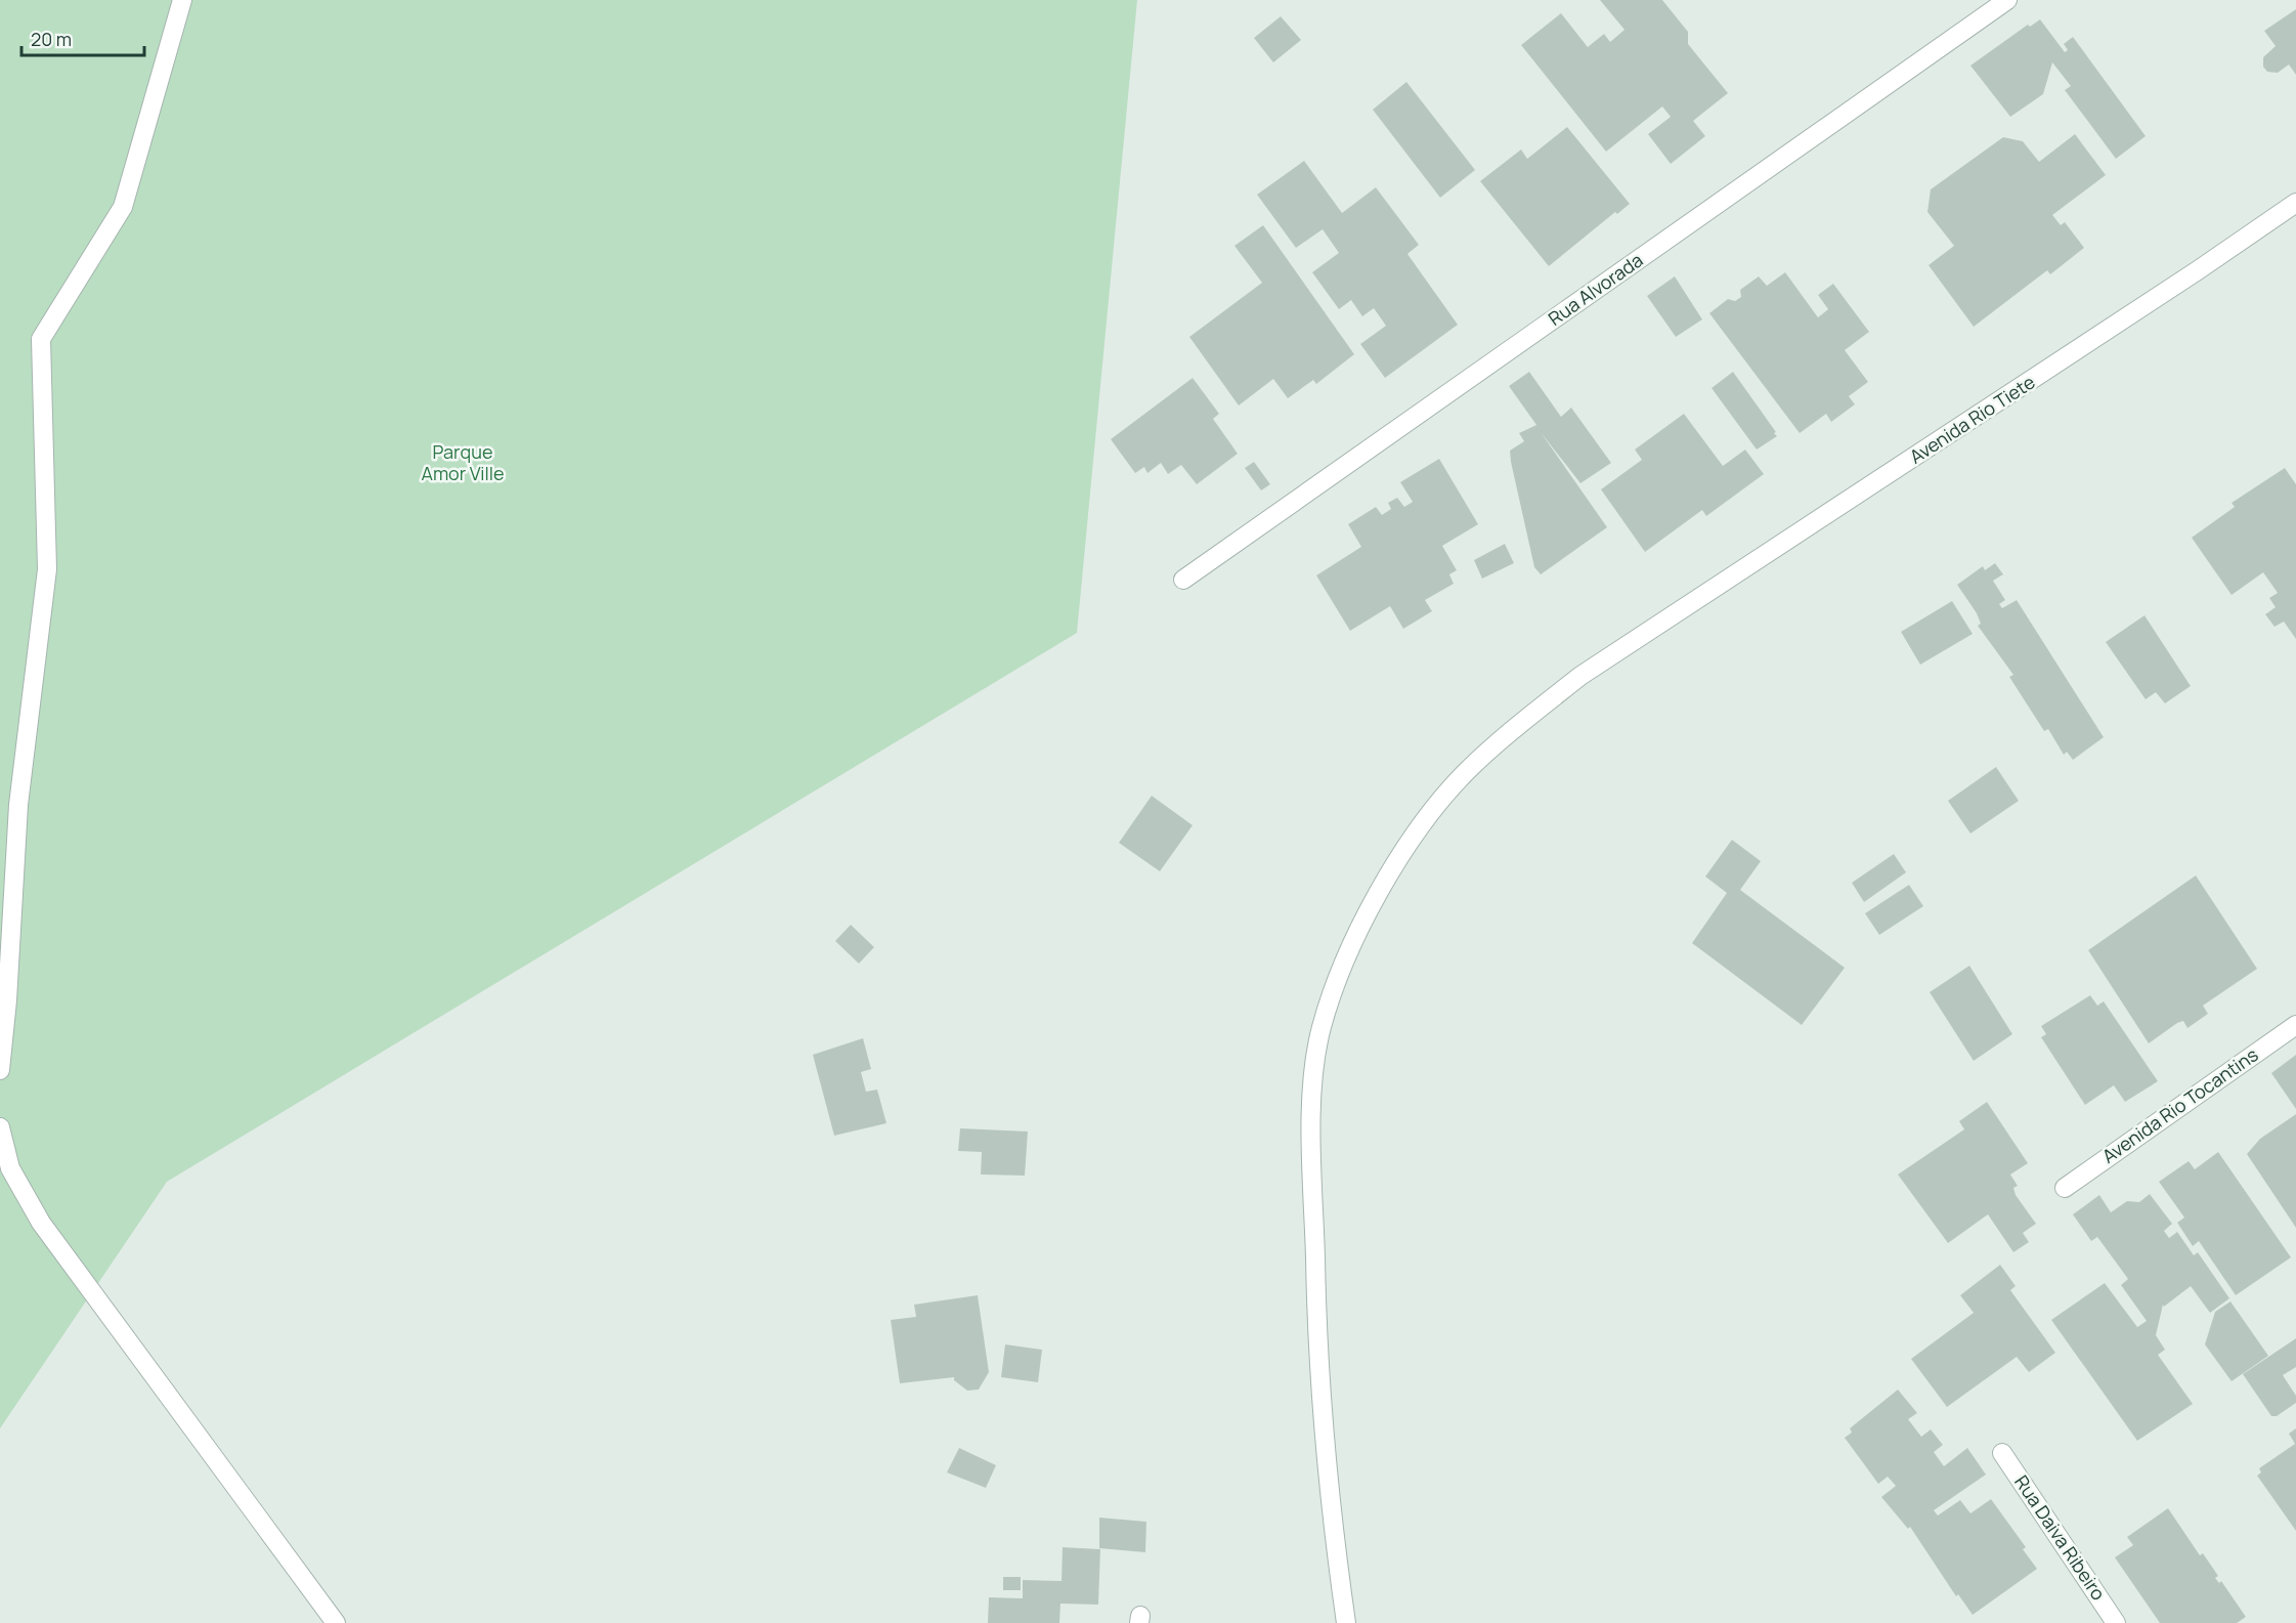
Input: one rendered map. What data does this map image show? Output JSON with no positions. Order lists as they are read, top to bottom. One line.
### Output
{"streets":{"street":["Rua Alvorada","Avenida Rio Tiete","Avenida Rio Tocantins","Rua Daiva Ribeiro"]},"parks":["Parque Amor Ville"],"scale_bar":"20 m"}
